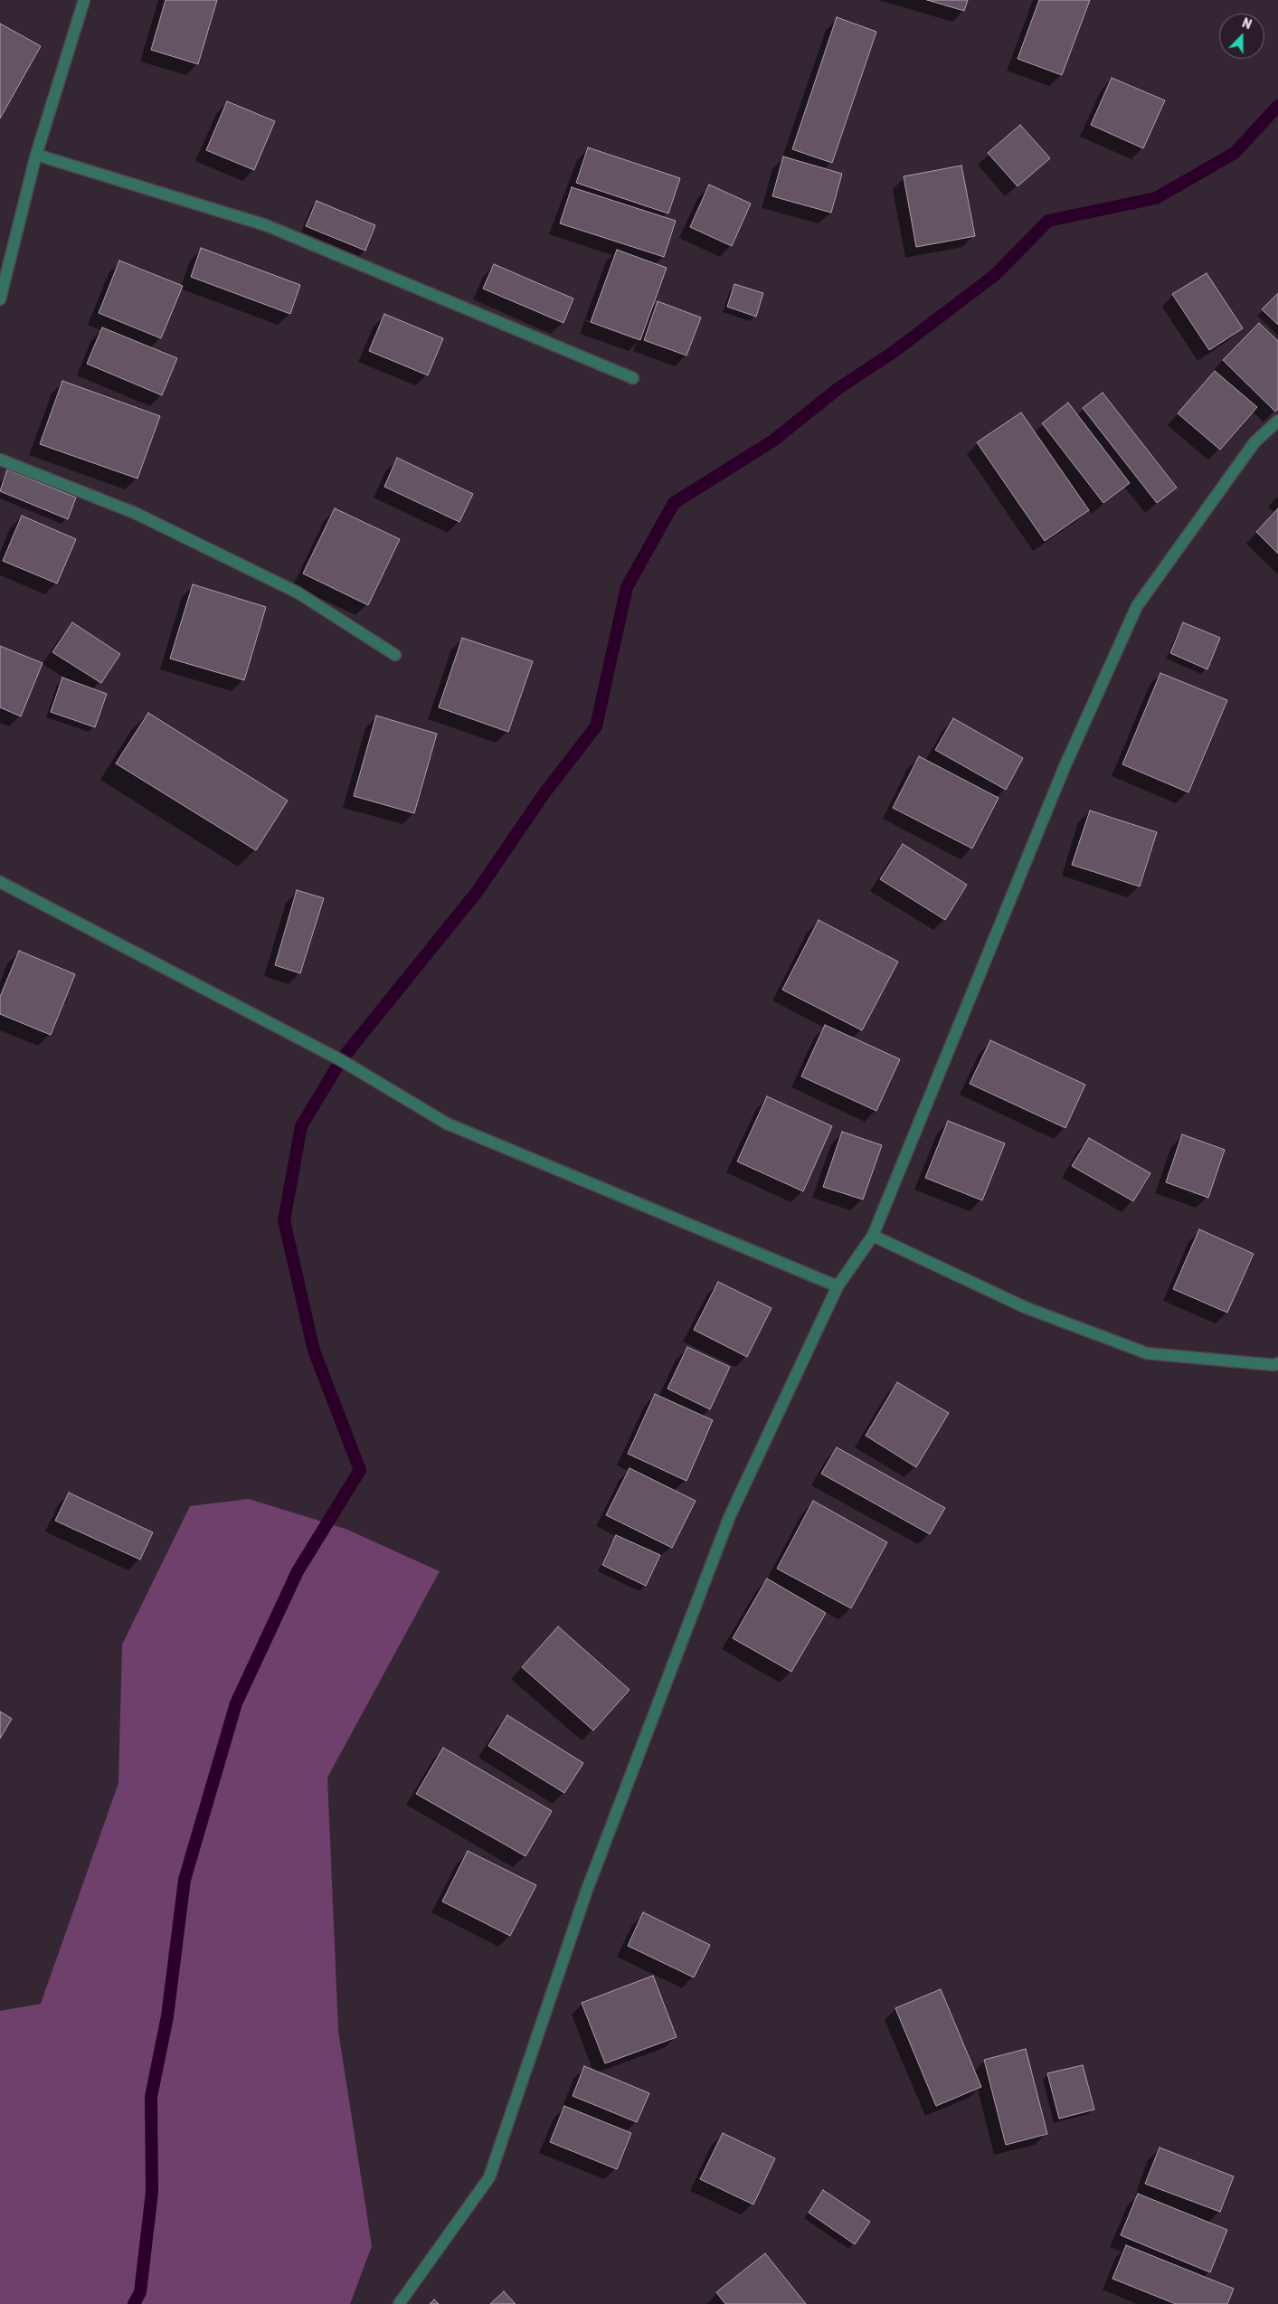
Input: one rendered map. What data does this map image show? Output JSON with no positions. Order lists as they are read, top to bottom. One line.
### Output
{"north":"top"}
